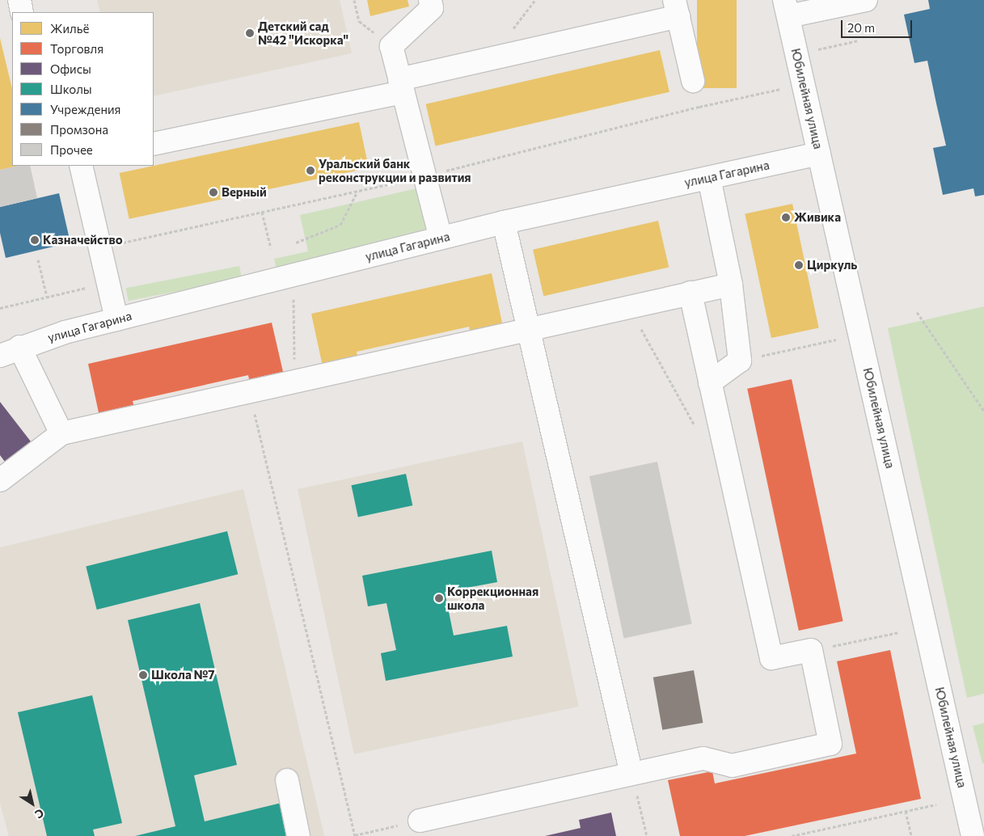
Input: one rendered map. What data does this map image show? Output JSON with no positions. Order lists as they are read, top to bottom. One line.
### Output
{"streets":{"street":["Юбилейная улица","улица Гагарина"]},"crossings":[["Юбилейная улица","улица Гагарина"]],"places":["Детский сад №42 \"Искорка\"","Уральский банк реконструкции и развития","Верный","Живика","Казначейство","Циркуль","Коррекционная школа","Школа №7"],"legend":["Жильё","Торговля","Офисы","Школы","Учреждения","Промзона","Прочее"],"scale_bar":"20 m","north":"bottom right"}
